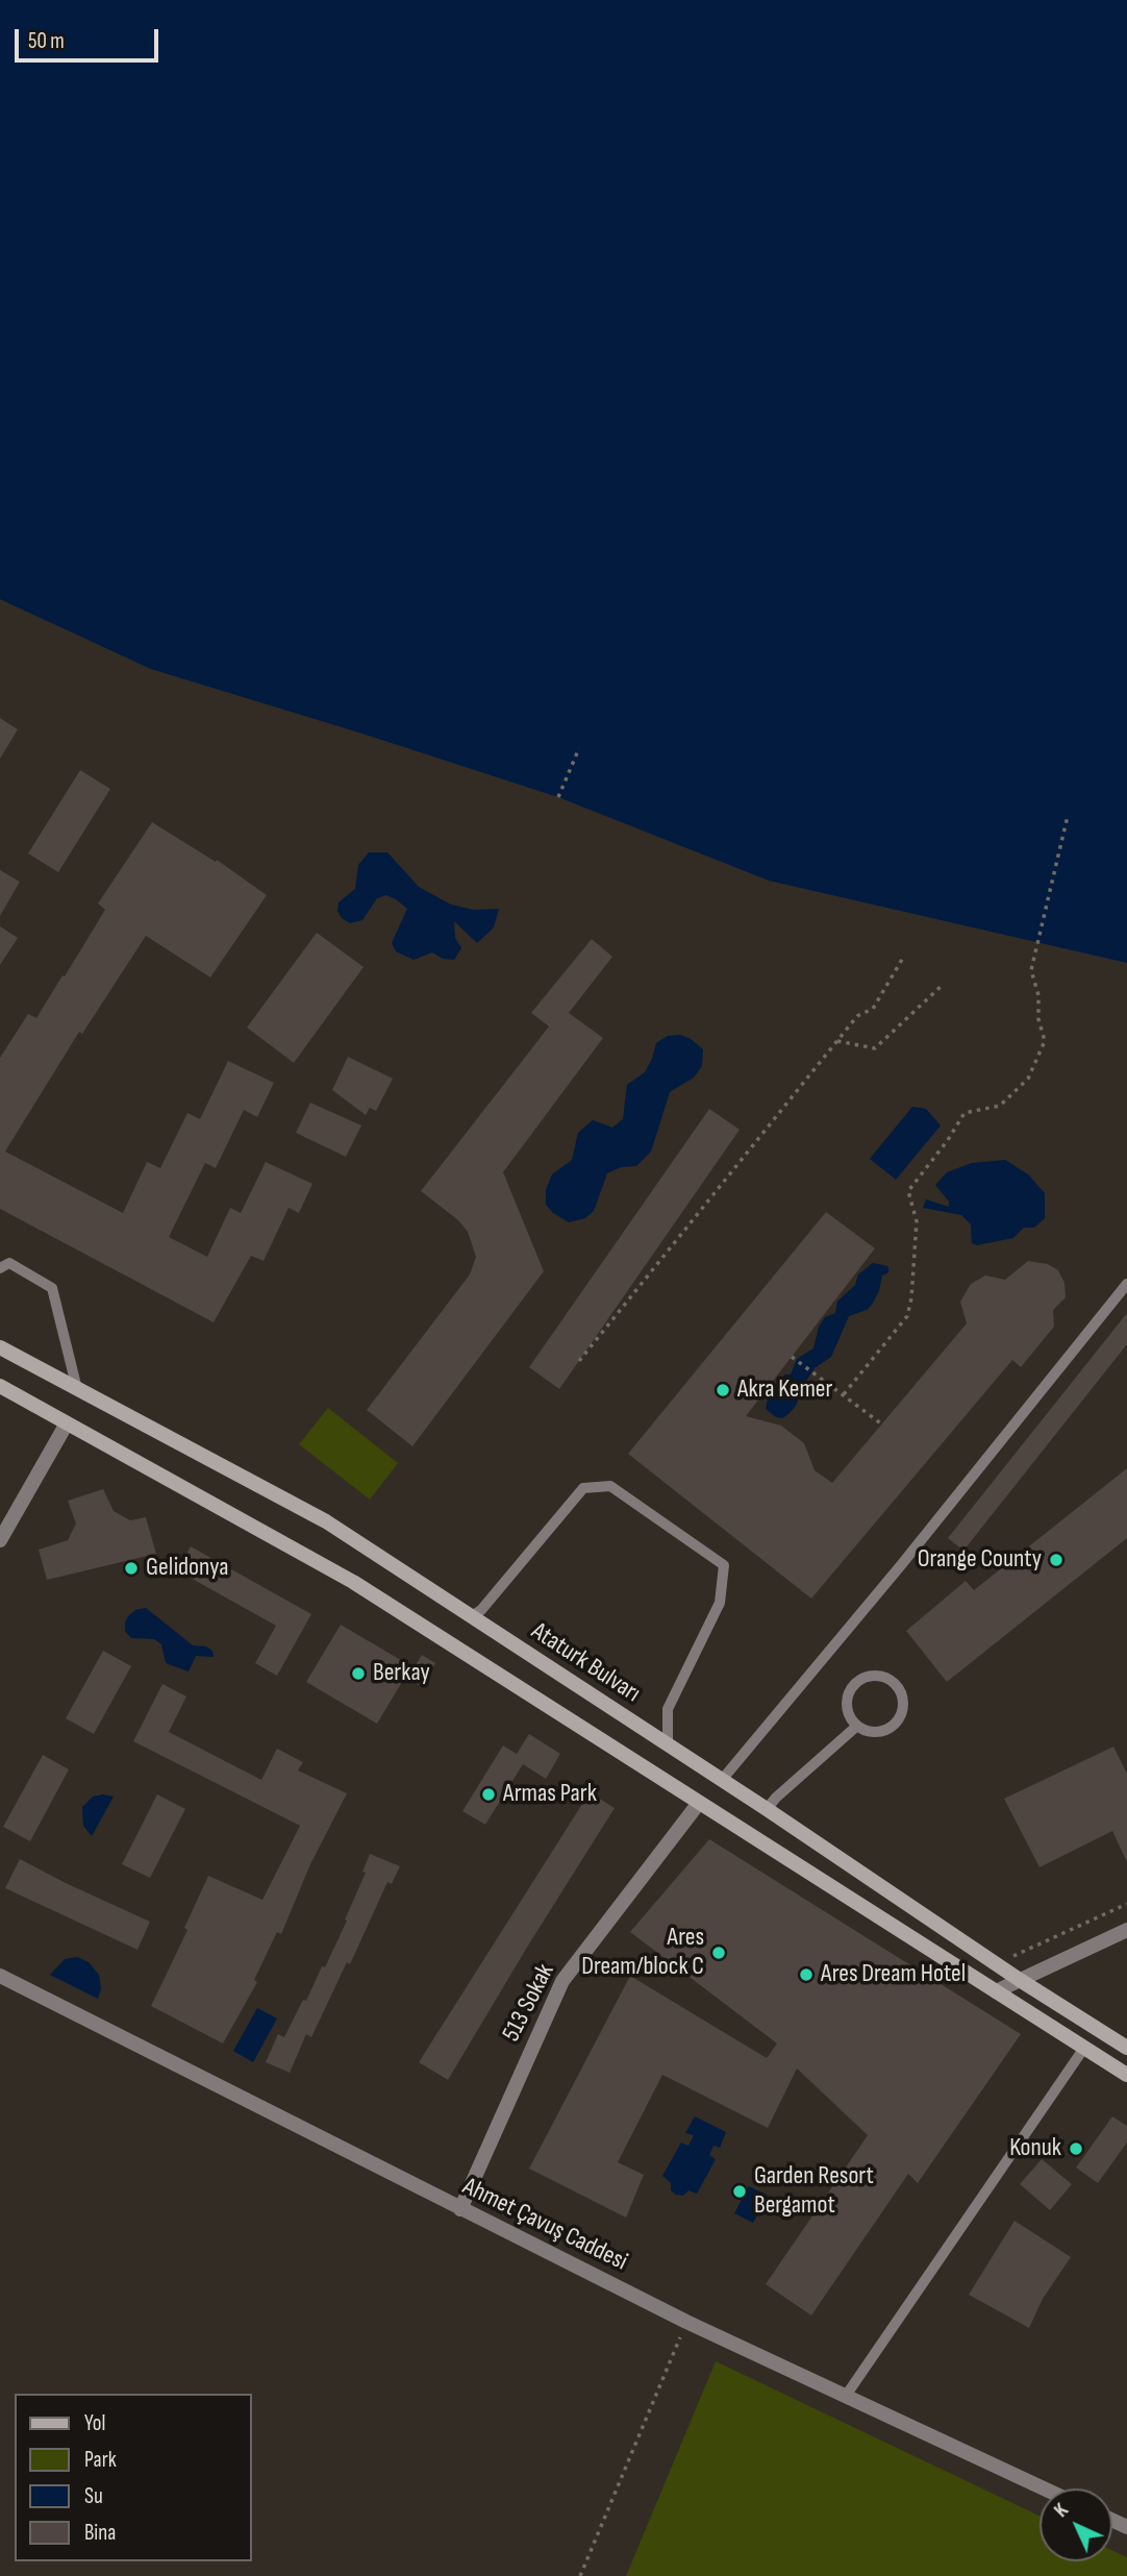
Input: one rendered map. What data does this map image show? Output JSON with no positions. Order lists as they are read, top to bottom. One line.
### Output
{"streets":{"main road":["Ataturk Bulvarı"],"street":["513 Sokak","Ahmet Çavuş Caddesi"]},"crossings":[["513 Sokak","Ahmet Çavuş Caddesi"]],"places":["Akra Kemer","Orange County","Gelidonya","Berkay","Armas Park","Ares Dream/block C","Ares Dream Hotel","Konuk","Garden Resort Bergamot"],"legend":["Yol","Park","Su","Bina"],"scale_bar":"50 m","north":"top left"}
